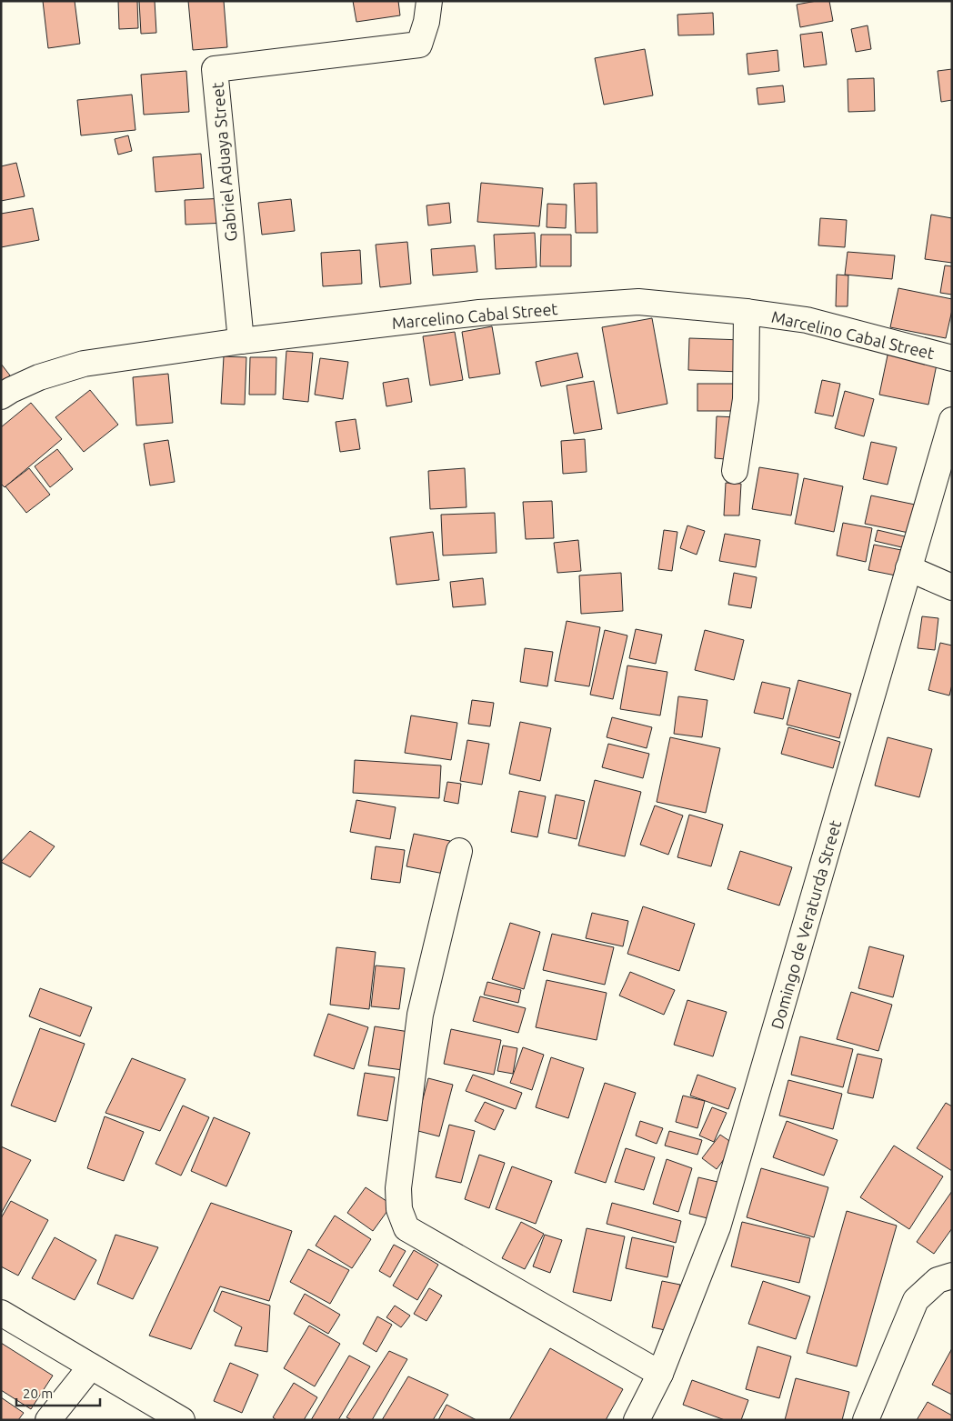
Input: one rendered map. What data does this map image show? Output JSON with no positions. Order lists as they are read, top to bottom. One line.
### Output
{"streets":{"street":["Gabriel Aduaya Street","Marcelino Cabal Street","Domingo de Veraturda Street"]},"crossings":[["Gabriel Aduaya Street","Marcelino Cabal Street"]],"scale_bar":"20 m"}
